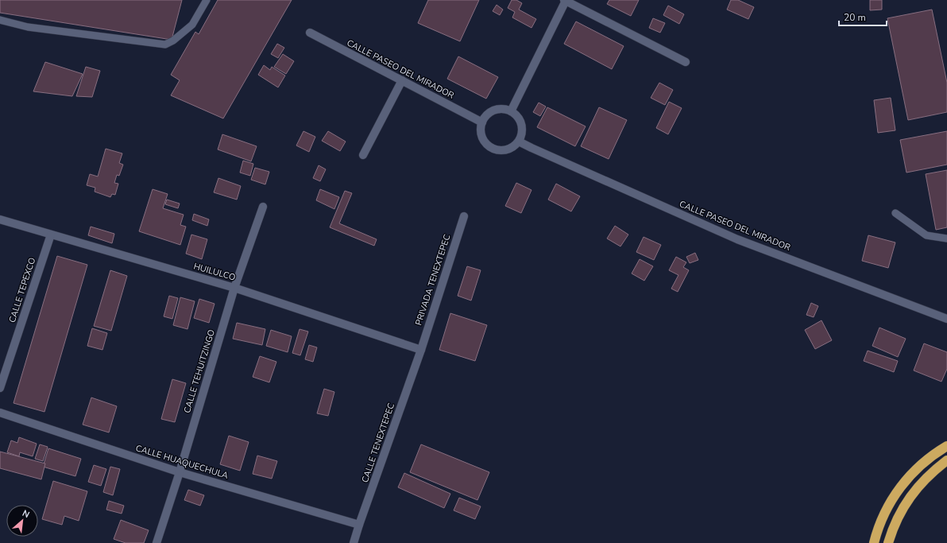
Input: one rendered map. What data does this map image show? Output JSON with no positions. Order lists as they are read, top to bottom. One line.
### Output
{"streets":{"street":["CALLE PASEO DEL MIRADOR","HUILULCO","PRIVADA TENEXTEPEC","CALLE TEPEXCO","CALLE TEHUITZINGO","CALLE TENEXTEPEC","CALLE HUAQUECHULA"]},"crossings":[["HUILULCO","PRIVADA TENEXTEPEC"],["HUILULCO","CALLE TEPEXCO"],["HUILULCO","CALLE TEHUITZINGO"],["HUILULCO","CALLE TENEXTEPEC"],["PRIVADA TENEXTEPEC","CALLE TENEXTEPEC"],["CALLE TEHUITZINGO","CALLE HUAQUECHULA"],["CALLE TENEXTEPEC","CALLE HUAQUECHULA"]],"scale_bar":"20 m","north":"top right"}
